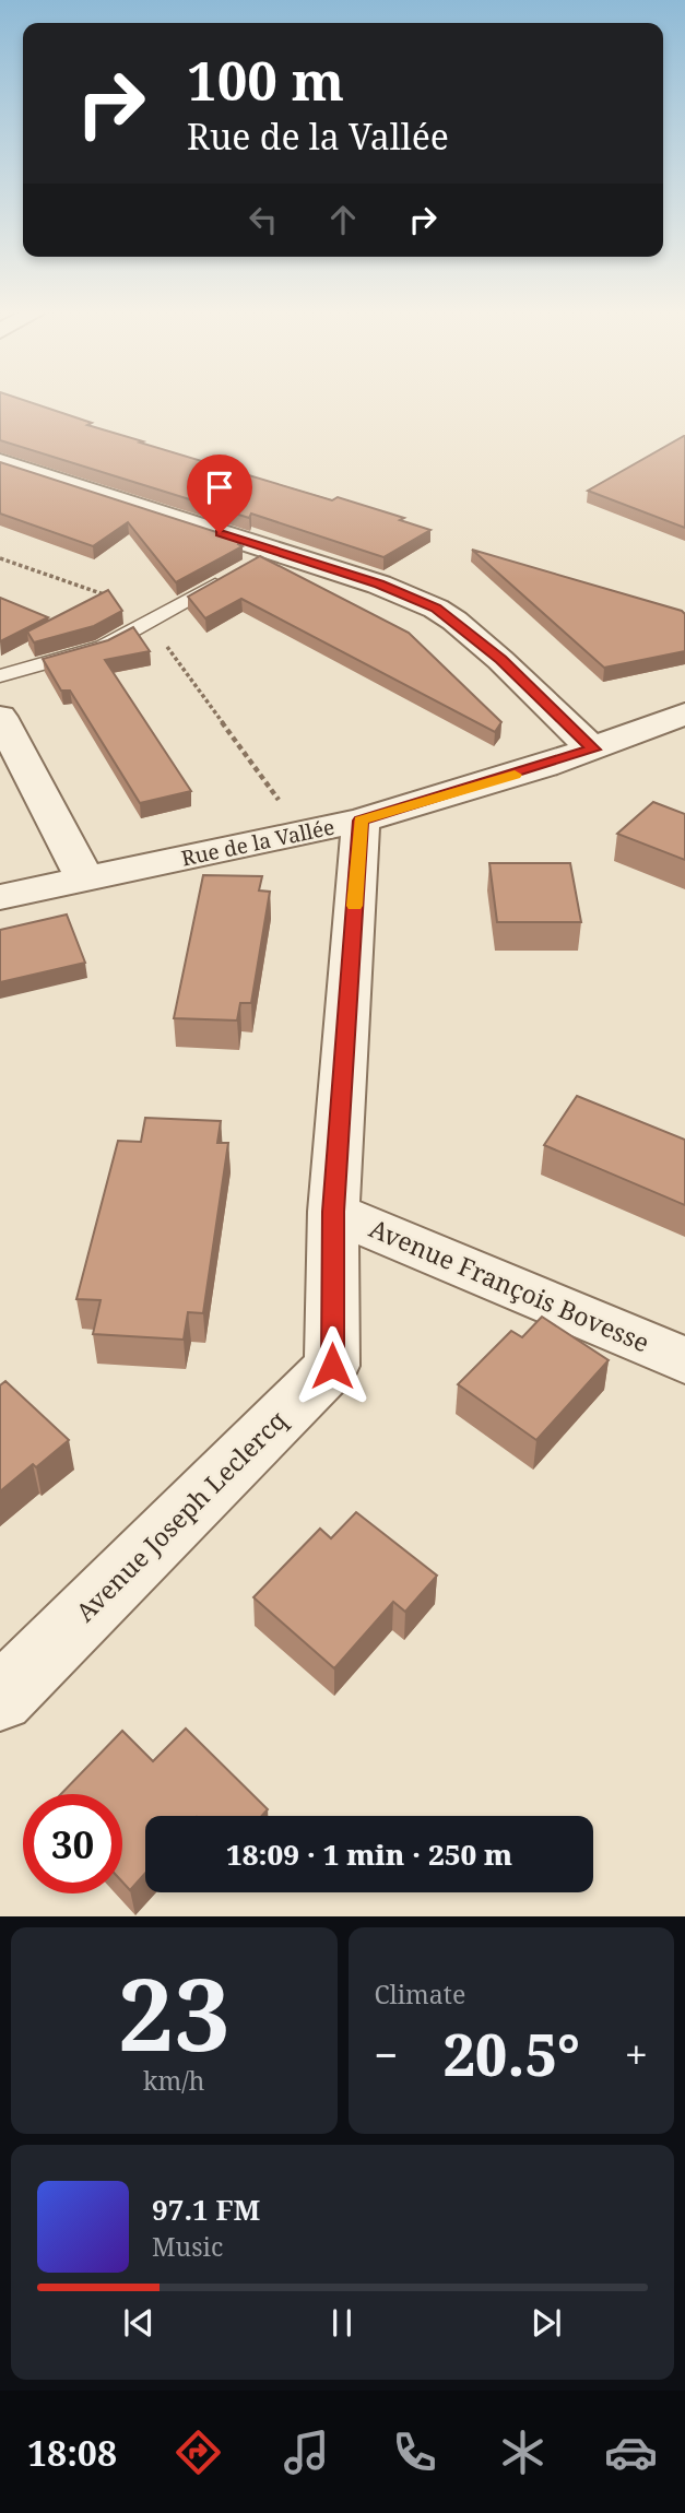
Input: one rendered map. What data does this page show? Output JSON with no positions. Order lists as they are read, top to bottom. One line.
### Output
{"streets":{"street":["Rue de la Vallée","Avenue François Bovesse","Avenue Joseph Leclercq"]},"crossings":[["Rue de la Vallée","Avenue Joseph Leclercq"],["Avenue François Bovesse","Avenue Joseph Leclercq"]],"page":{"turn":["100 m","Rue de la Vallée"],"limit":"30","trip":"18:09 · 1 min · 250 m","tile":[["23","km/h"],"Climate"],"heat":["−","20.5°","+"],"song":["97.1 FM","Music"],"tabs":"18:08"}}
